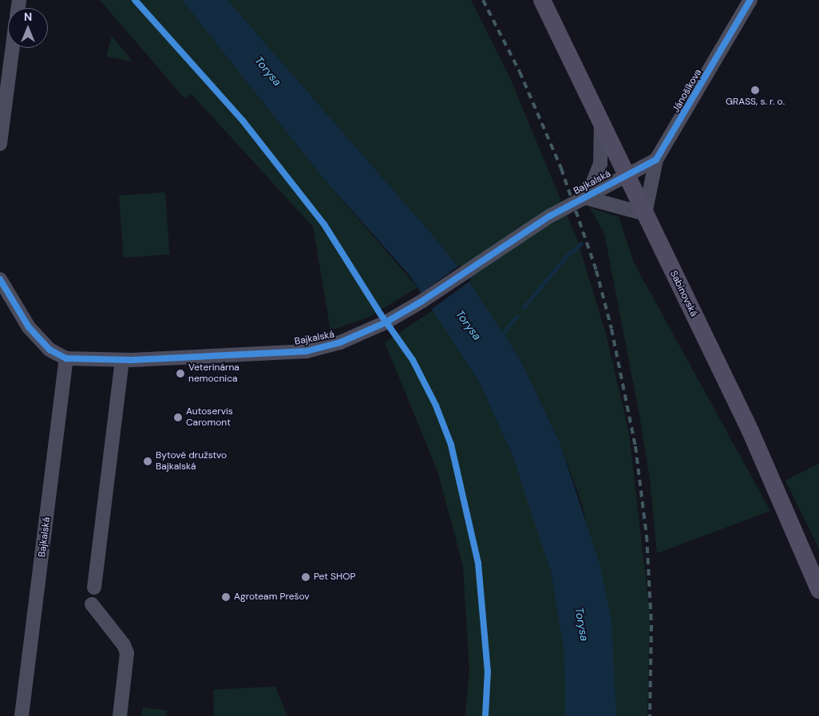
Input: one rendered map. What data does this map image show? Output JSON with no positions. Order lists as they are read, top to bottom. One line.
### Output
{"streets":{"main road":["Sabinovská"],"street":["Jánošíkova","Bajkalská"]},"crossings":[["Bajkalská","Sabinovská"]],"water":["Torysa"],"places":["GRASS, s. r. o.","Veterinárna nemocnica","Autoservis Caromont","Bytové družstvo Bajkalská","Pet SHOP","Agroteam Prešov"],"north":"top"}
